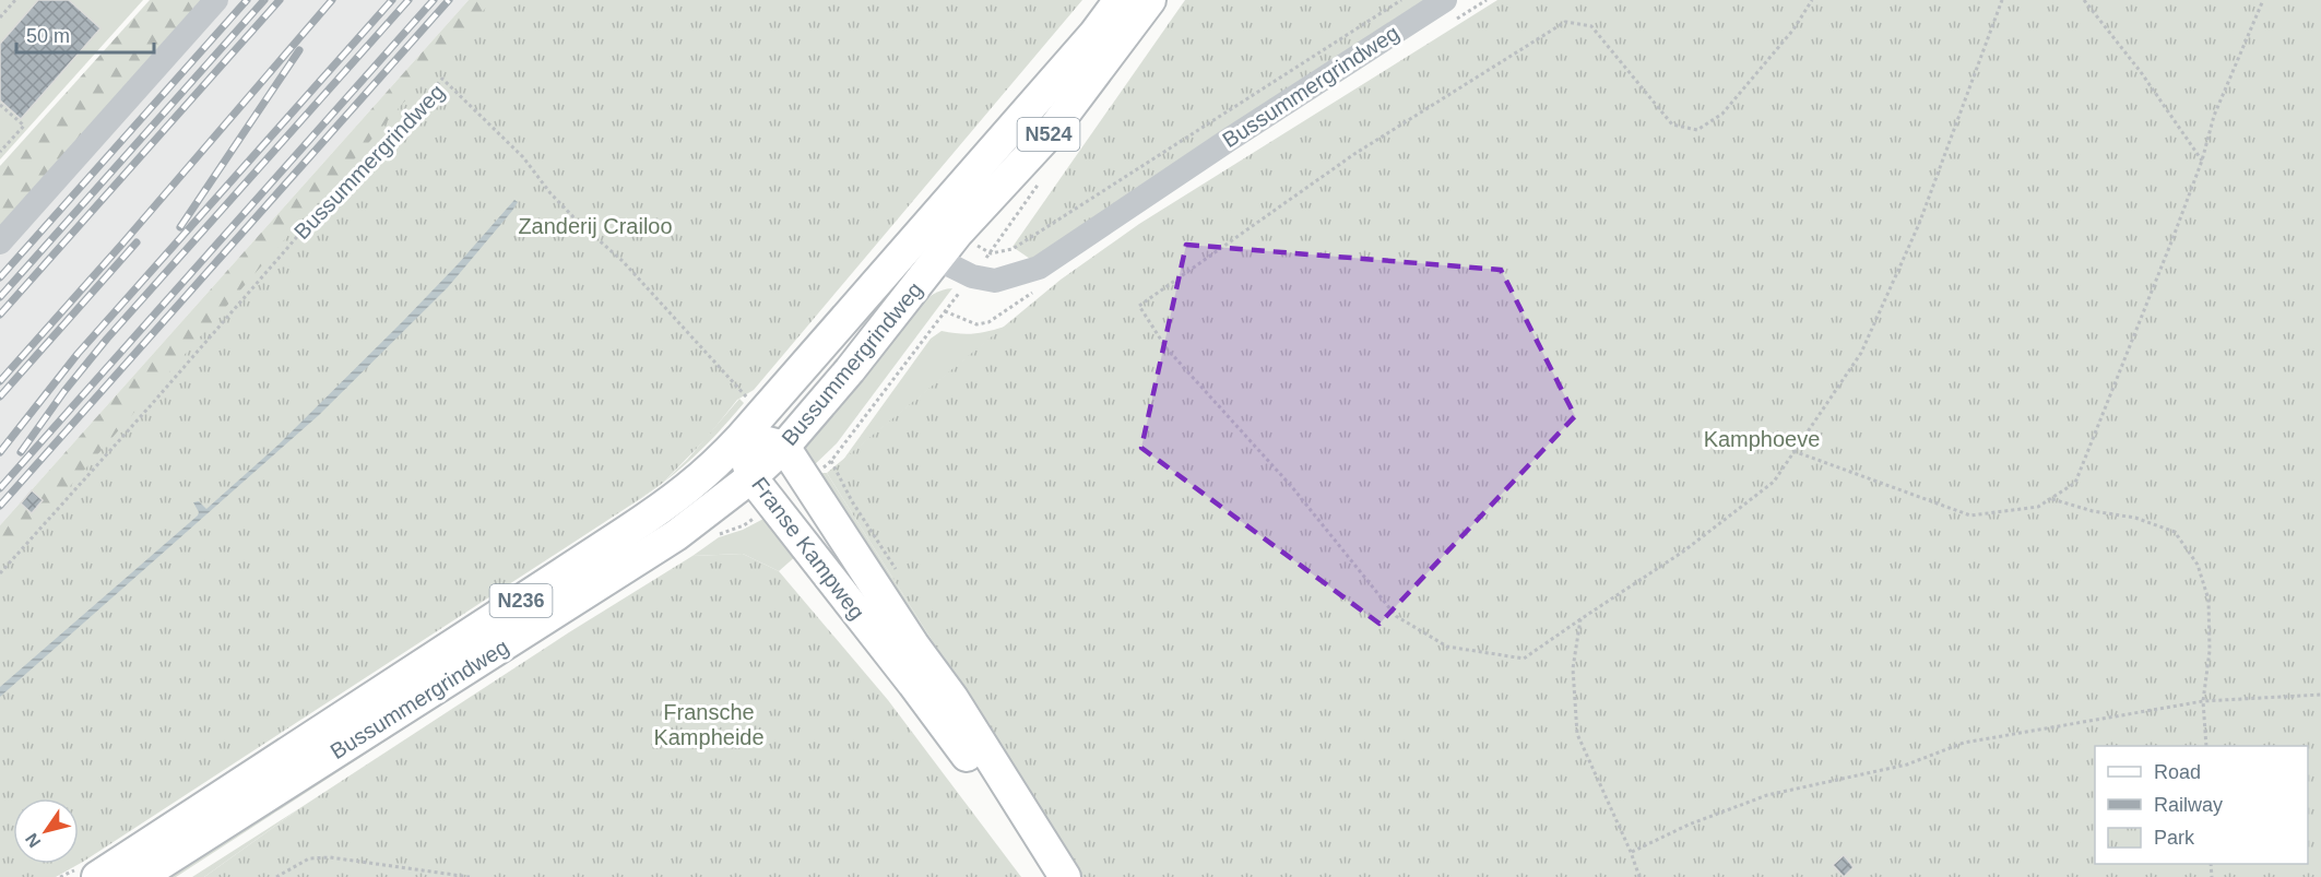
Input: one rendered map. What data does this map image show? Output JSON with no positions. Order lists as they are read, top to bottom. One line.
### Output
{"streets":{"main road":["Bussummergrindweg","N524","Franse Kampweg","N236"]},"crossings":[["Bussummergrindweg","N524"],["Bussummergrindweg","Franse Kampweg"]],"parks":["Zanderij Crailoo","Kamphoeve","Fransche Kampheide"],"legend":["Road","Railway","Park"],"scale_bar":"50 m","north":"bottom left"}
